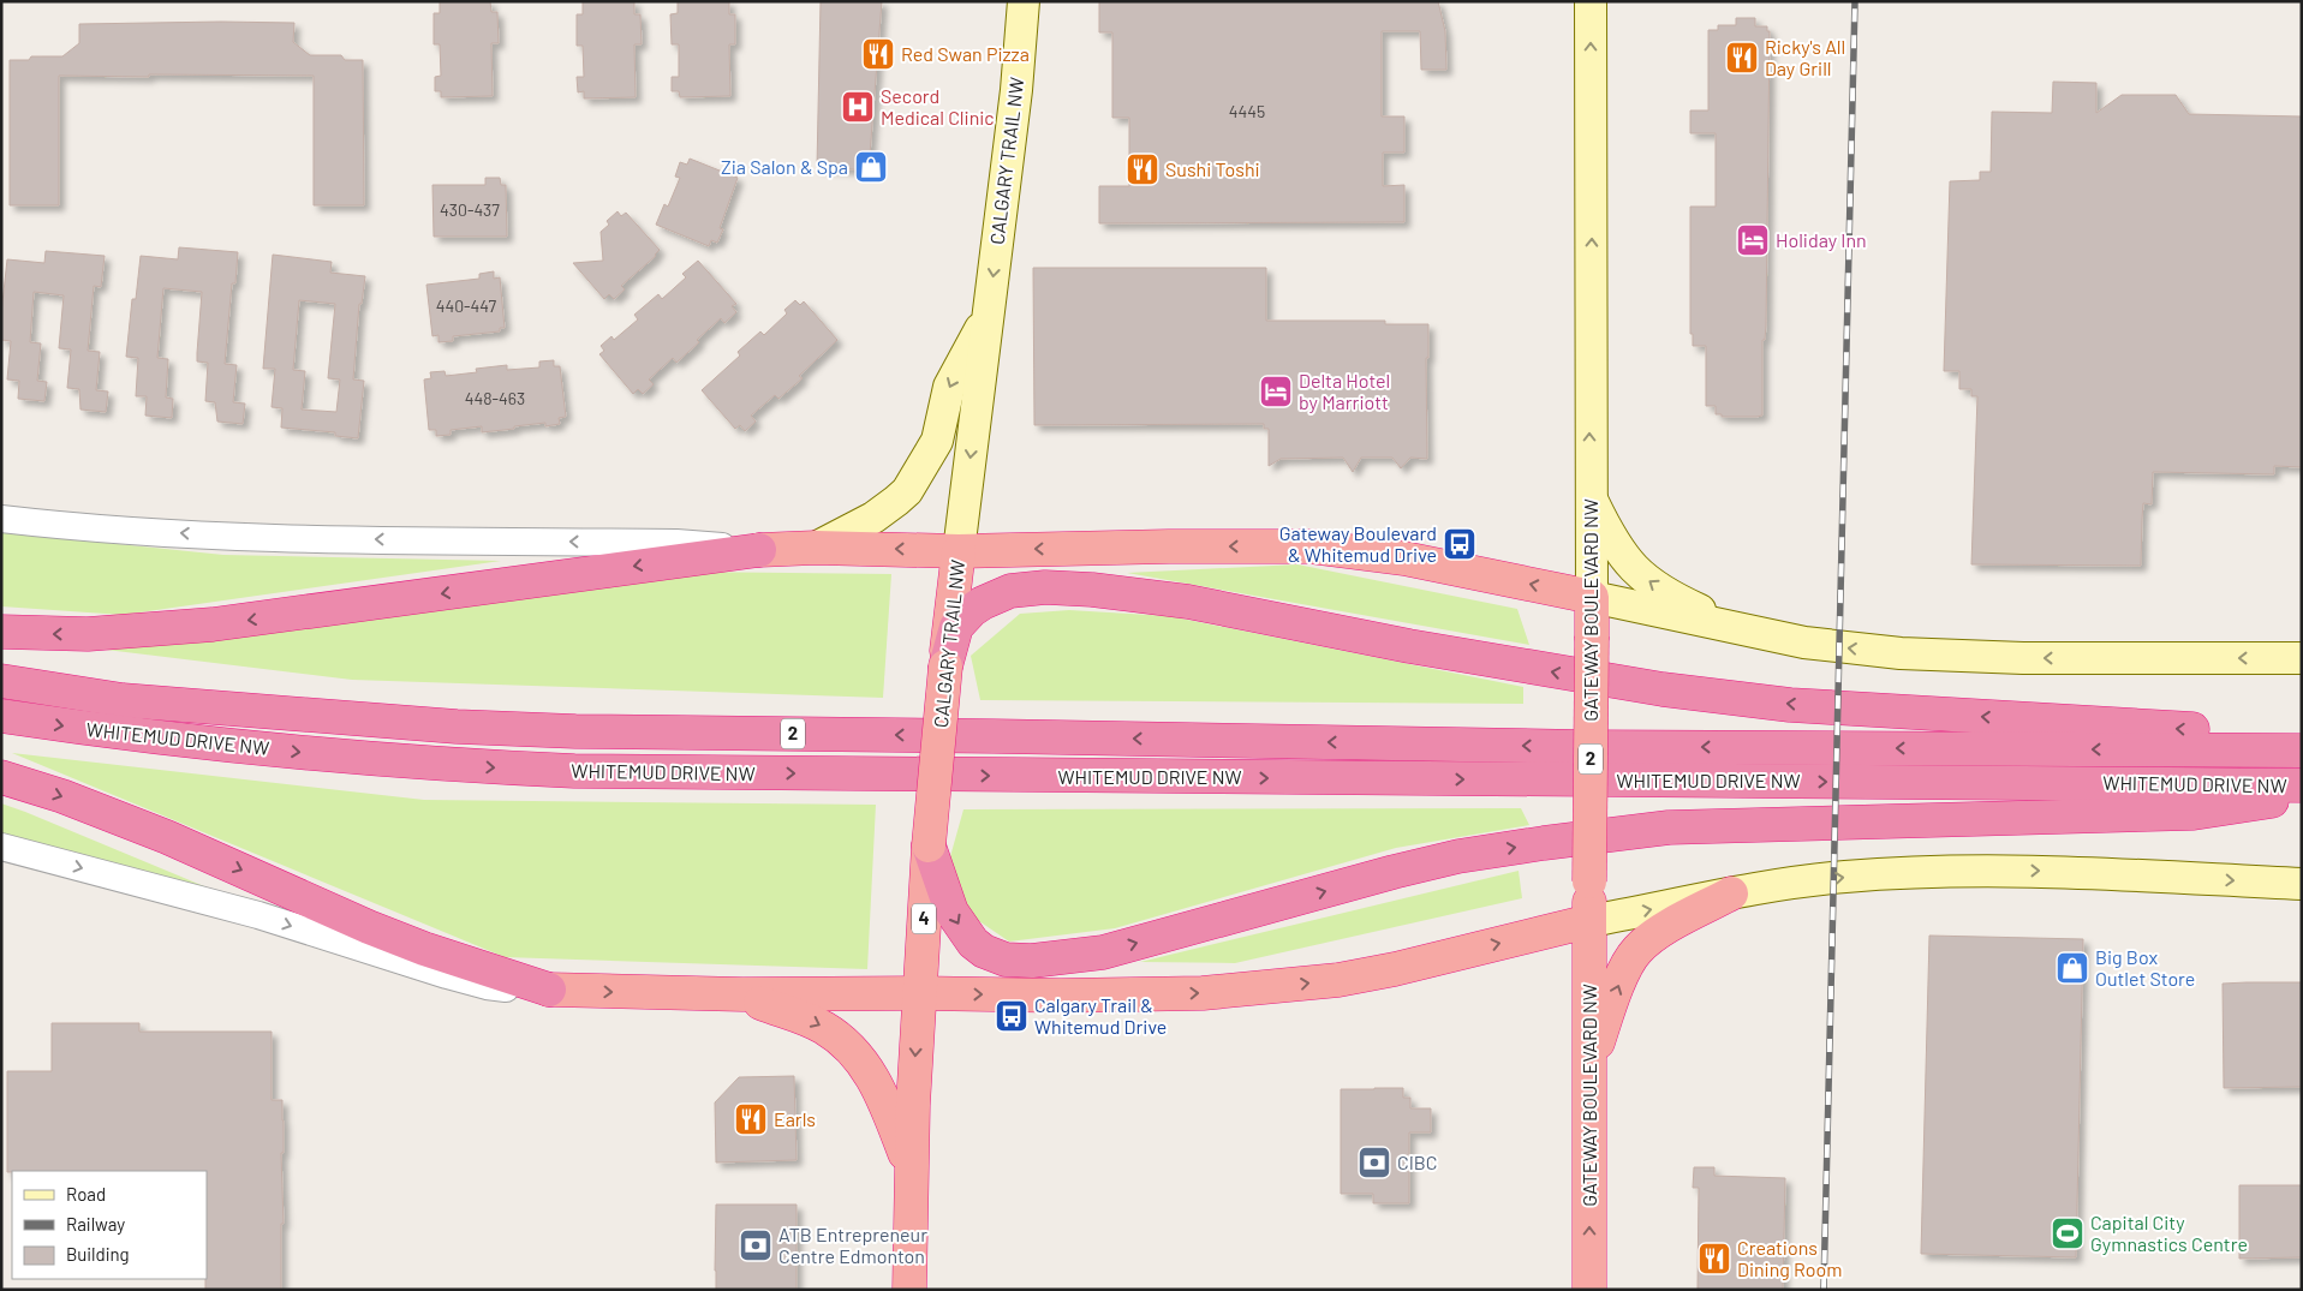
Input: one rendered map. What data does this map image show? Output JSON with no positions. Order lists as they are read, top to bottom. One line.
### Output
{"streets":{"highway":["CALGARY TRAIL NW","GATEWAY BOULEVARD NW","2","WHITEMUD DRIVE NW","4"]},"one_way":["CALGARY TRAIL NW","GATEWAY BOULEVARD NW"],"places":{"restaurant":["Red Swan Pizza","Ricky's All Day Grill","Sushi Toshi","Earls","Creations Dining Room"],"hospital":["Secord Medical Clinic"],"shop":["Zia Salon & Spa","Big Box Outlet Store"],"hotel":["Holiday Inn","Delta Hotel by Marriott"],"bus stop":["Gateway Boulevard & Whitemud Drive","Calgary Trail & Whitemud Drive"],"bank":["CIBC","ATB Entrepreneur Centre Edmonton"],"sports":["Capital City Gymnastics Centre"]},"house_numbers":["4445","430-437","440-447","448-463"],"legend":["Road","Railway","Building"]}
